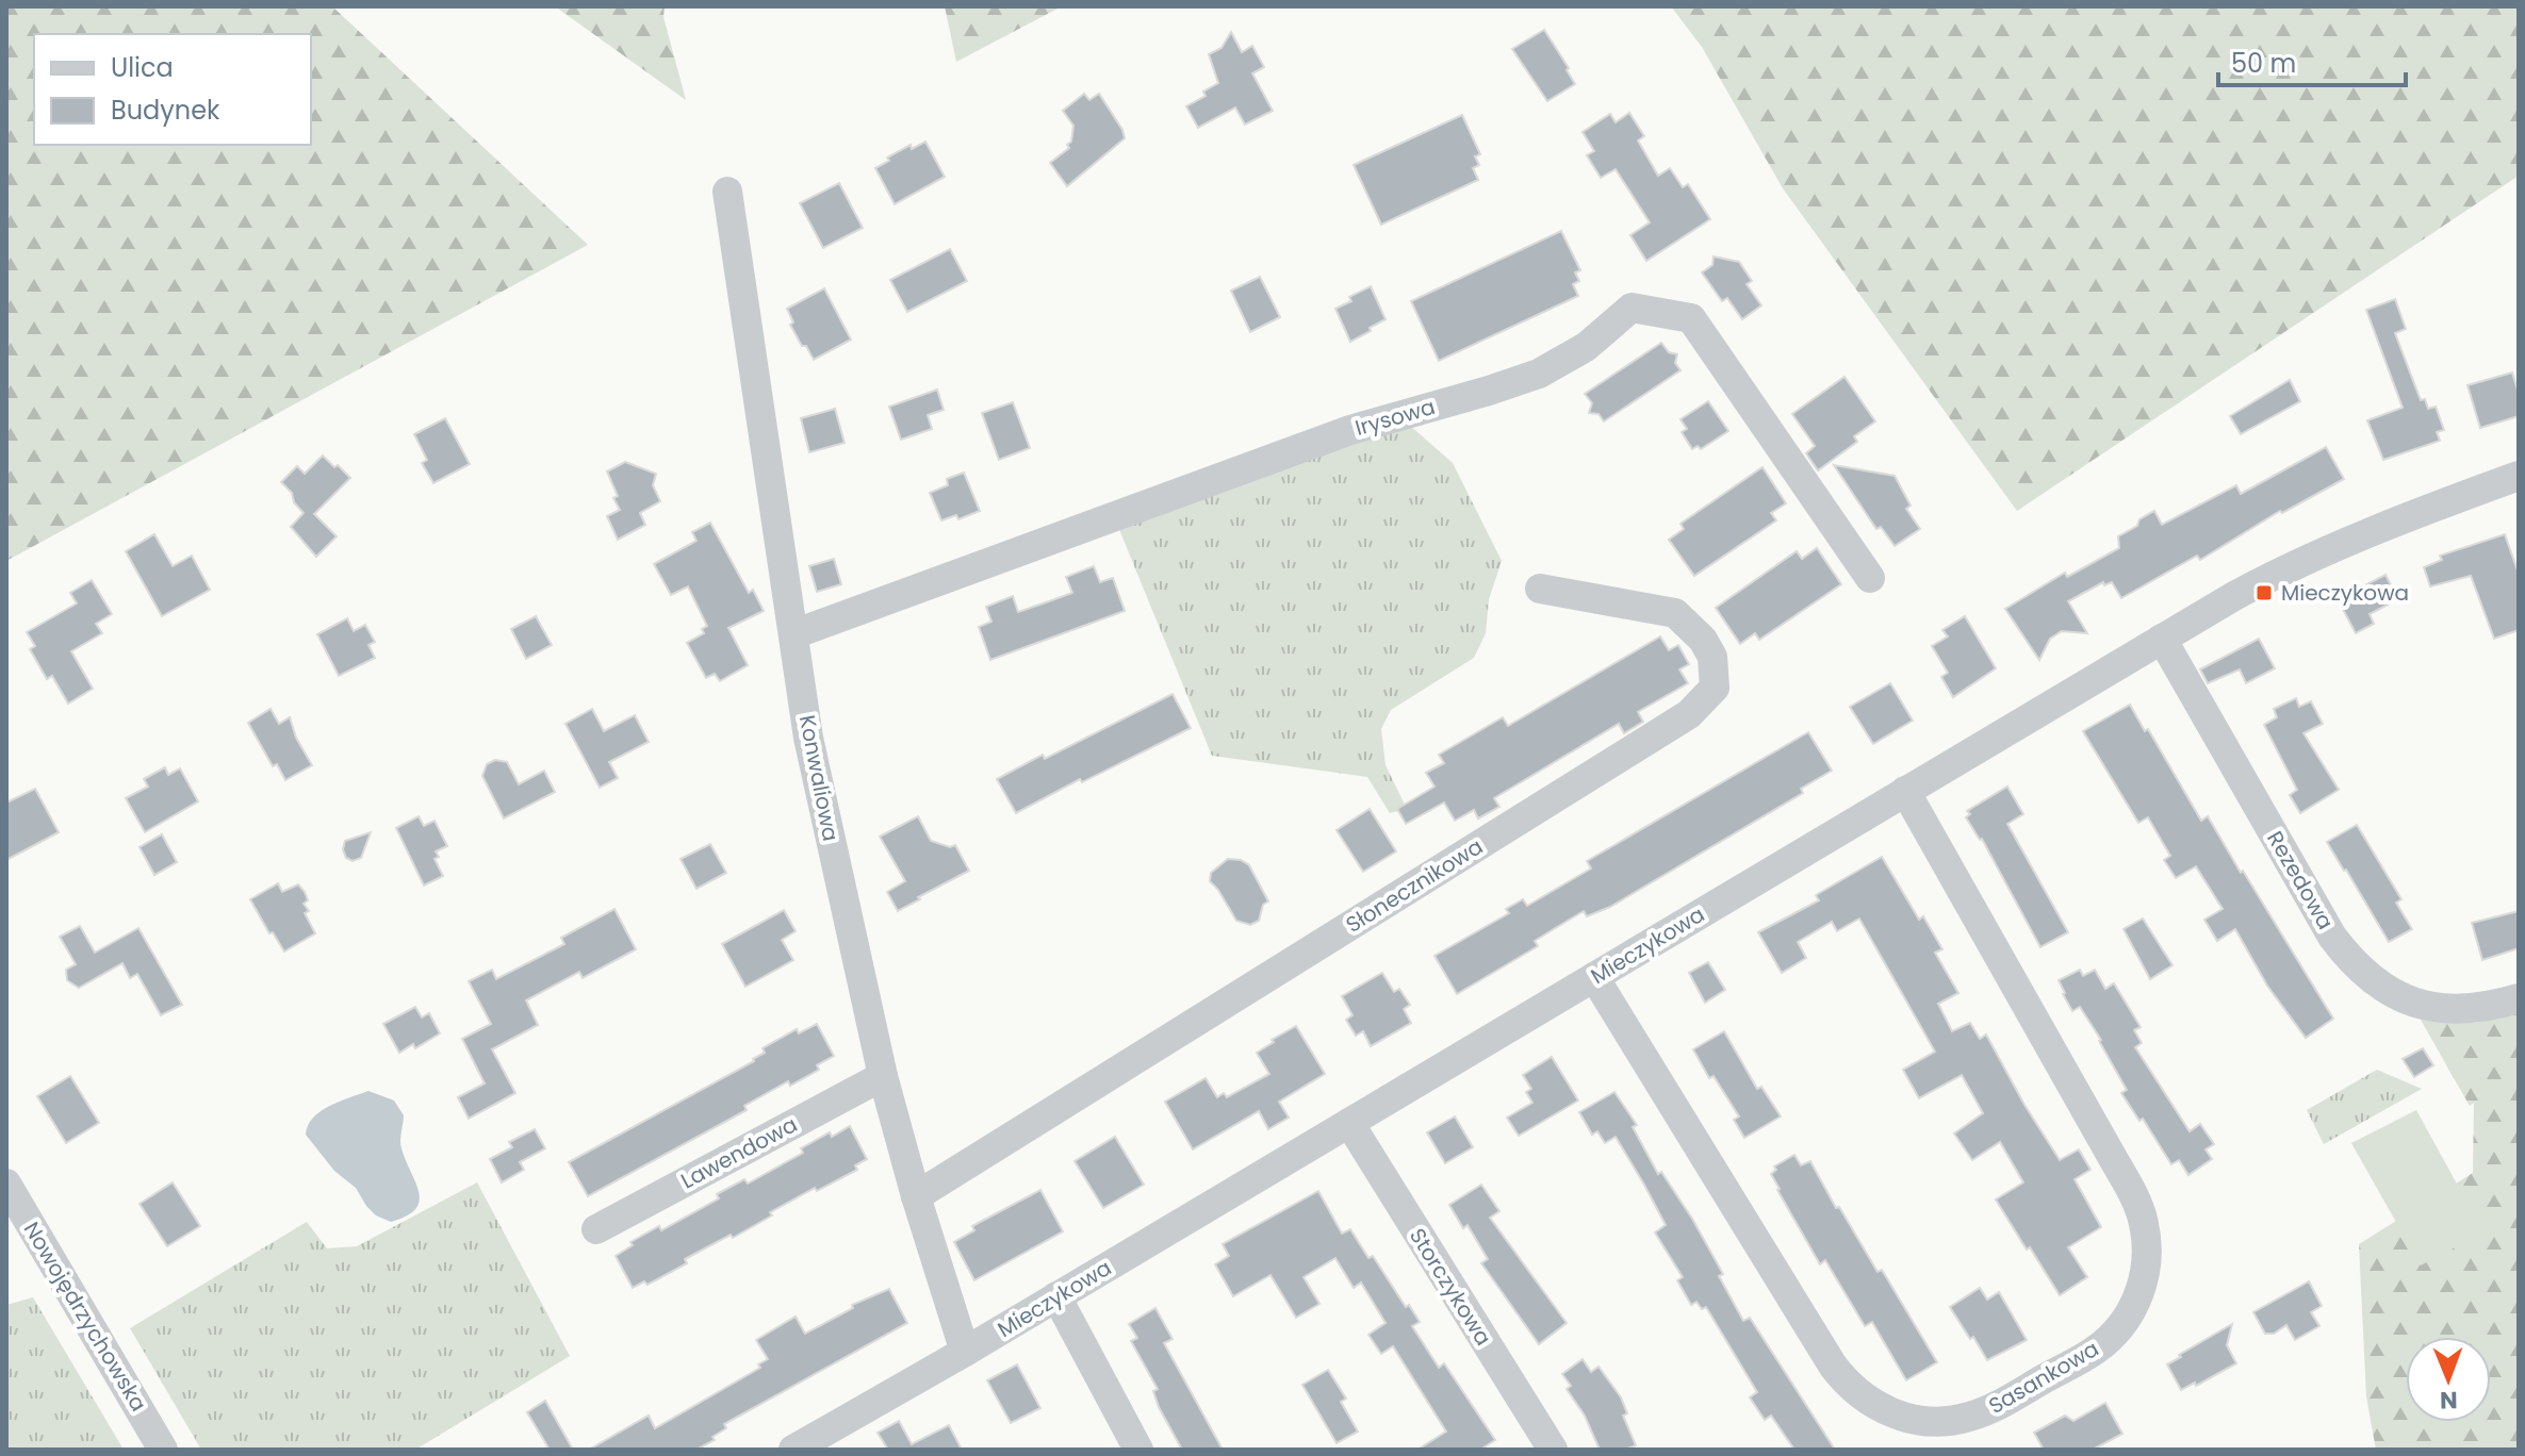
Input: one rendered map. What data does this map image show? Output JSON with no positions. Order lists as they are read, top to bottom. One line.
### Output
{"streets":{"street":["Irysowa","Konwaliowa","Rezedowa","Słonecznikowa","Mieczykowa","Lawendowa","Storczykowa","Nowojędrzychowska","Sasankowa"]},"crossings":[["Irysowa","Konwaliowa"],["Konwaliowa","Słonecznikowa"],["Konwaliowa","Mieczykowa"],["Konwaliowa","Lawendowa"],["Rezedowa","Mieczykowa"],["Mieczykowa","Storczykowa"],["Mieczykowa","Sasankowa"]],"places":{"transit":["Mieczykowa"]},"legend":["Ulica","Budynek"],"scale_bar":"50 m","north":"bottom"}
